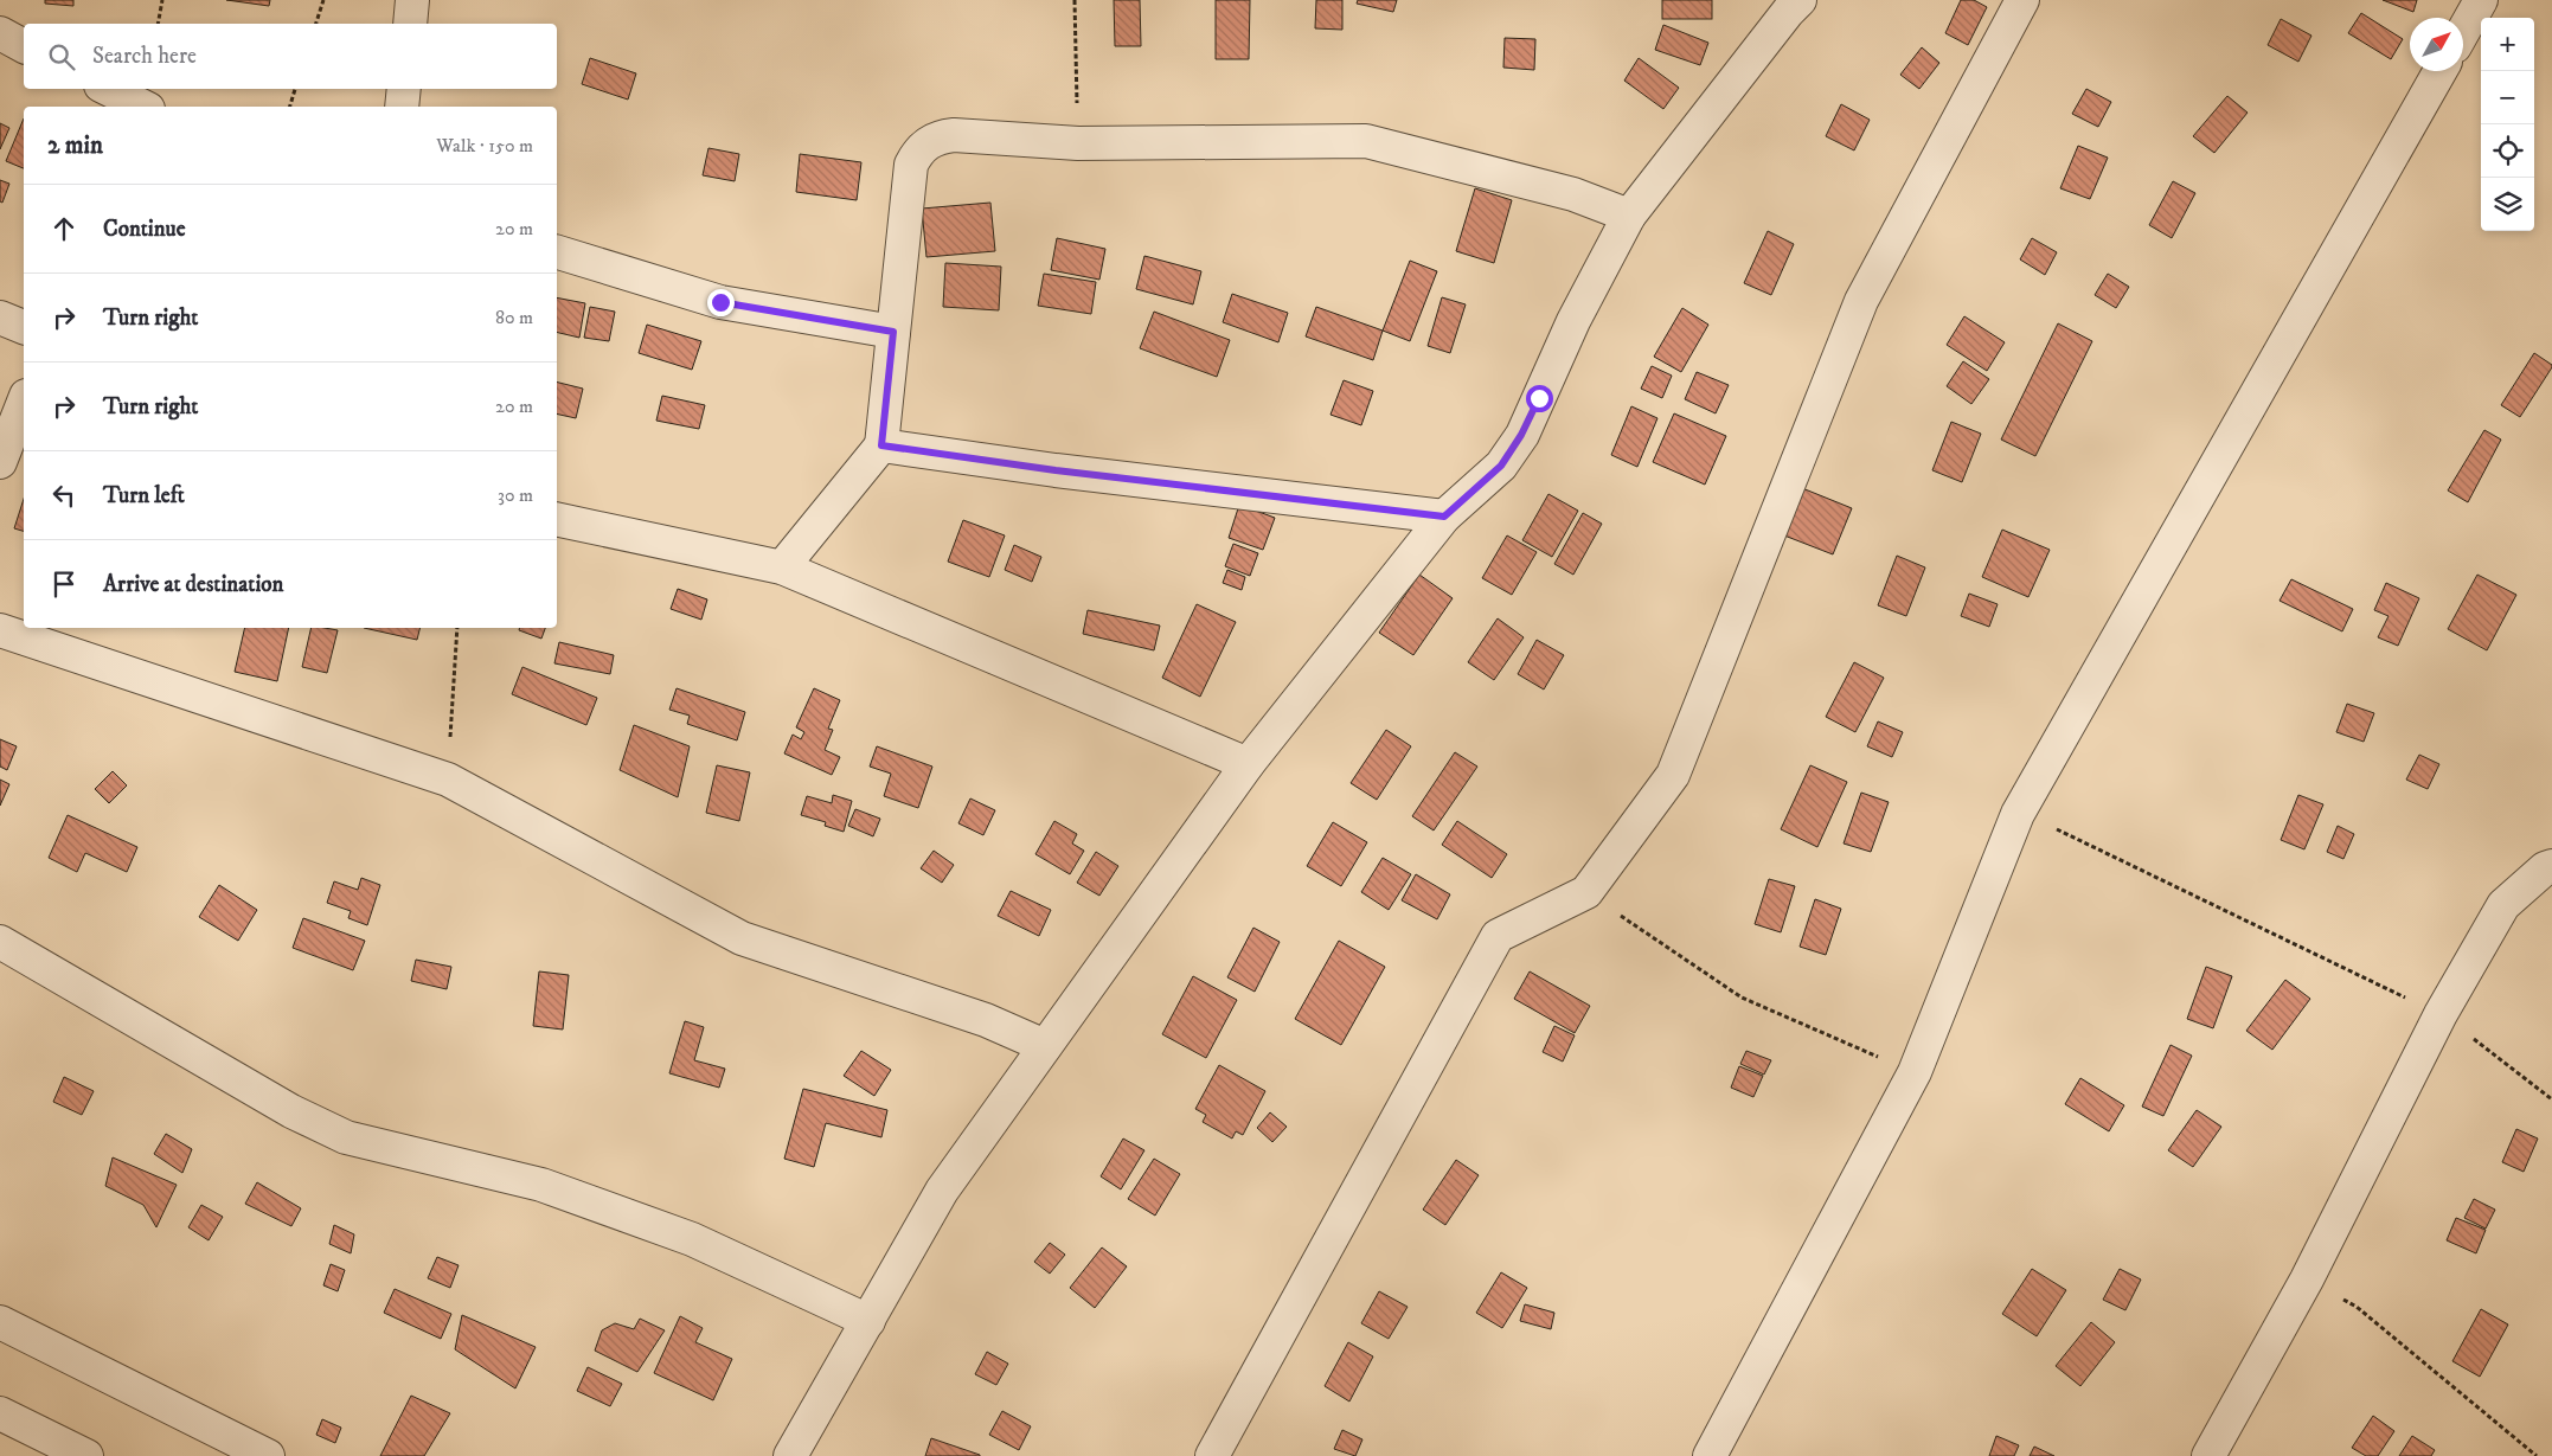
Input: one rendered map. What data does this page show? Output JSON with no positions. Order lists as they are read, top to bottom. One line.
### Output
{"north":"top right","page":{"map_buttons":["+","−"],"search":"Search here","heading":["2 min","Walk · 150 m"],"list":[["Continue","20 m"],["Turn right","80 m"],["Turn right","20 m"],["Turn left","30 m"],"Arrive at destination"]}}
